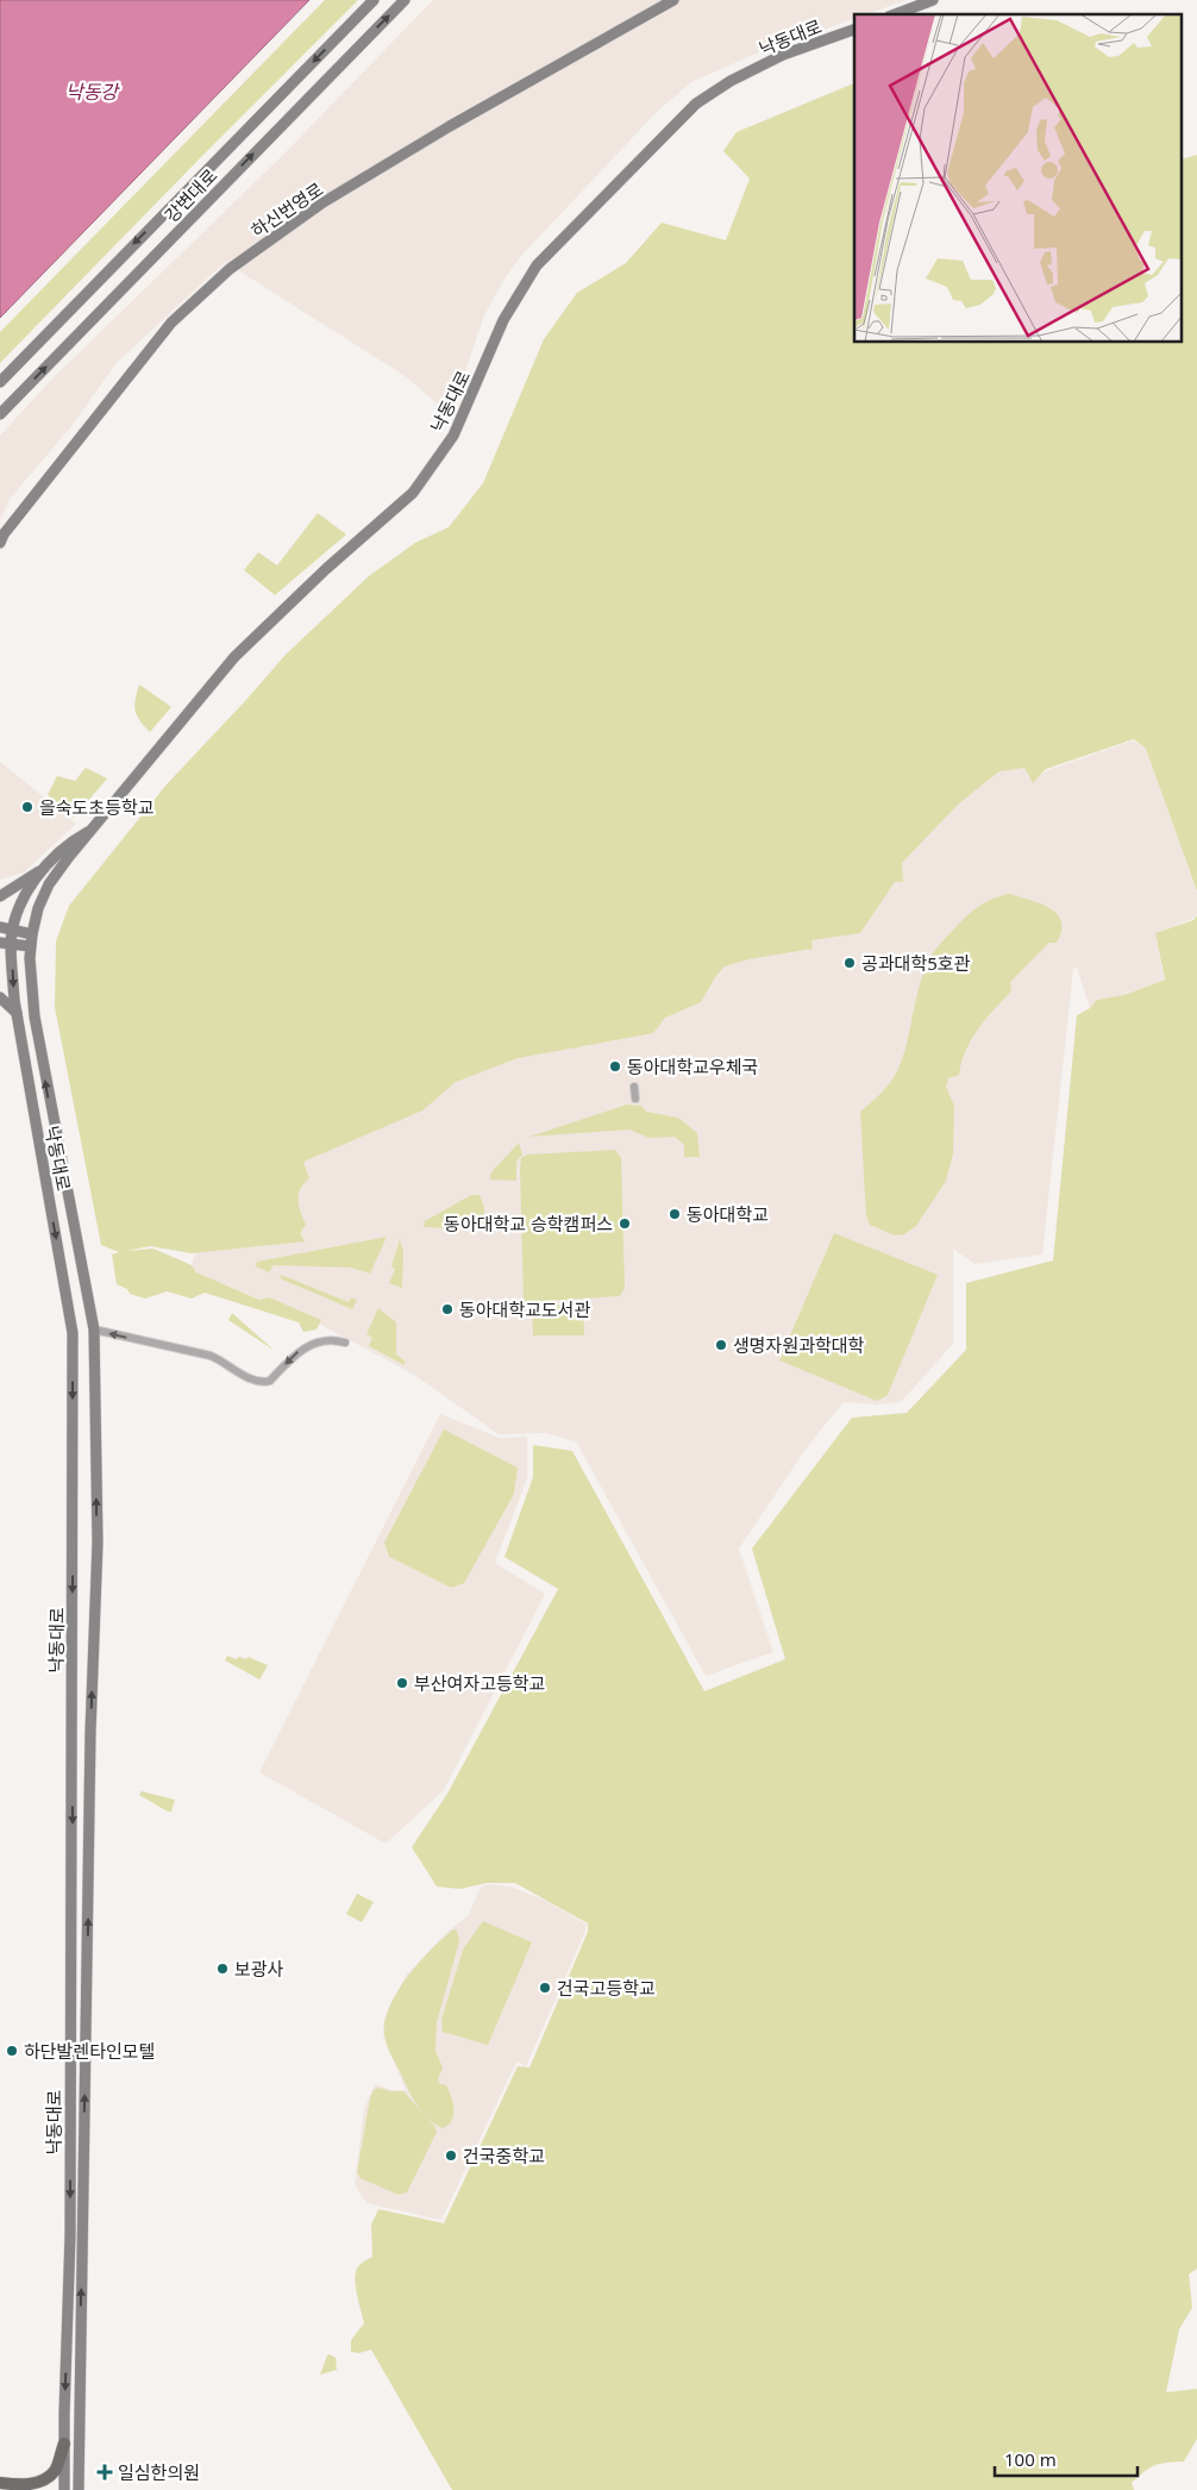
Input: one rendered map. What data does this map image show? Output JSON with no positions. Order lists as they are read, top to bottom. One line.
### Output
{"streets":{"street":["낙동대로","강변대로","하신번영로"]},"water":["낙동강"],"places":{"other":["을숙도초등학교","공과대학5호관","동아대학교우체국","동아대학교","동아대학교 승학캠퍼스","동아대학교도서관","생명자원과학대학","부산여자고등학교","보광사","건국고등학교","하단발렌타인모텔","건국중학교"],"health":["일심한의원"]},"scale_bar":"100 m"}
